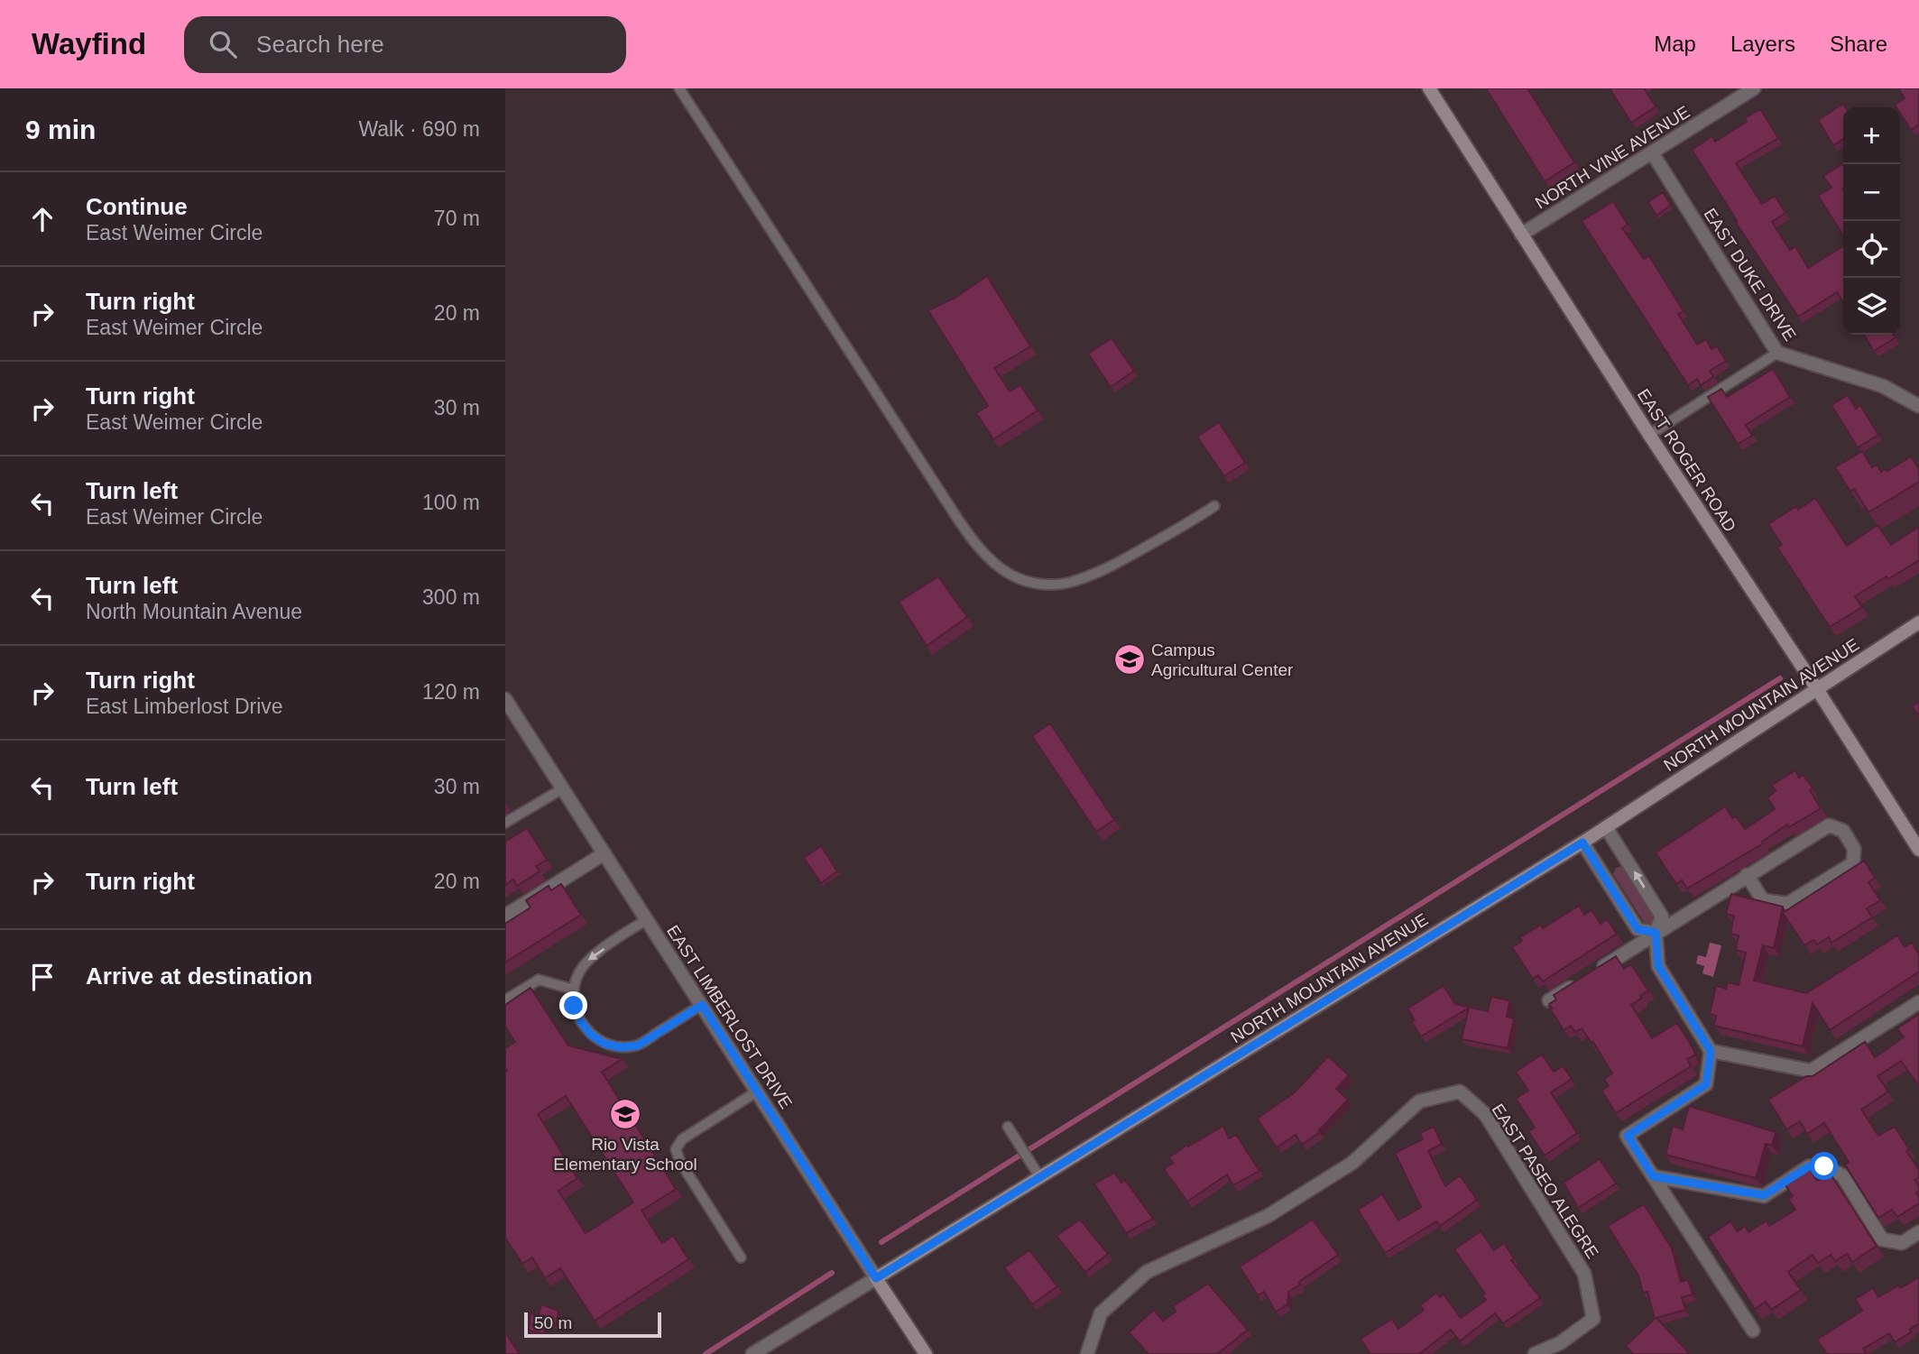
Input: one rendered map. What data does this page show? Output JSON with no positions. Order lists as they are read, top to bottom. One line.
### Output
{"streets":{"street":["NORTH VINE AVENUE","EAST DUKE DRIVE","EAST ROGER ROAD","NORTH MOUNTAIN AVENUE","EAST LIMBERLOST DRIVE","EAST PASEO ALEGRE"]},"crossings":[["NORTH VINE AVENUE","EAST DUKE DRIVE"],["NORTH VINE AVENUE","EAST ROGER ROAD"],["EAST ROGER ROAD","NORTH MOUNTAIN AVENUE"],["NORTH MOUNTAIN AVENUE","EAST LIMBERLOST DRIVE"]],"places":{"school or university":["Campus Agricultural Center","Rio Vista Elementary School"]},"scale_bar":"50 m","page":{"header":"Wayfind","search":"Search here","nav":["Map","Layers","Share"],"heading":["9 min","Walk · 690 m"],"map_buttons":["+","−"],"list":[["Continue","East Weimer Circle","70 m"],["Turn right","East Weimer Circle","20 m"],["Turn right","East Weimer Circle","30 m"],["Turn left","East Weimer Circle","100 m"],["Turn left","North Mountain Avenue","300 m"],["Turn right","East Limberlost Drive","120 m"],["Turn left","30 m"],["Turn right","20 m"],"Arrive at destination"],"scale":"50 m"}}
